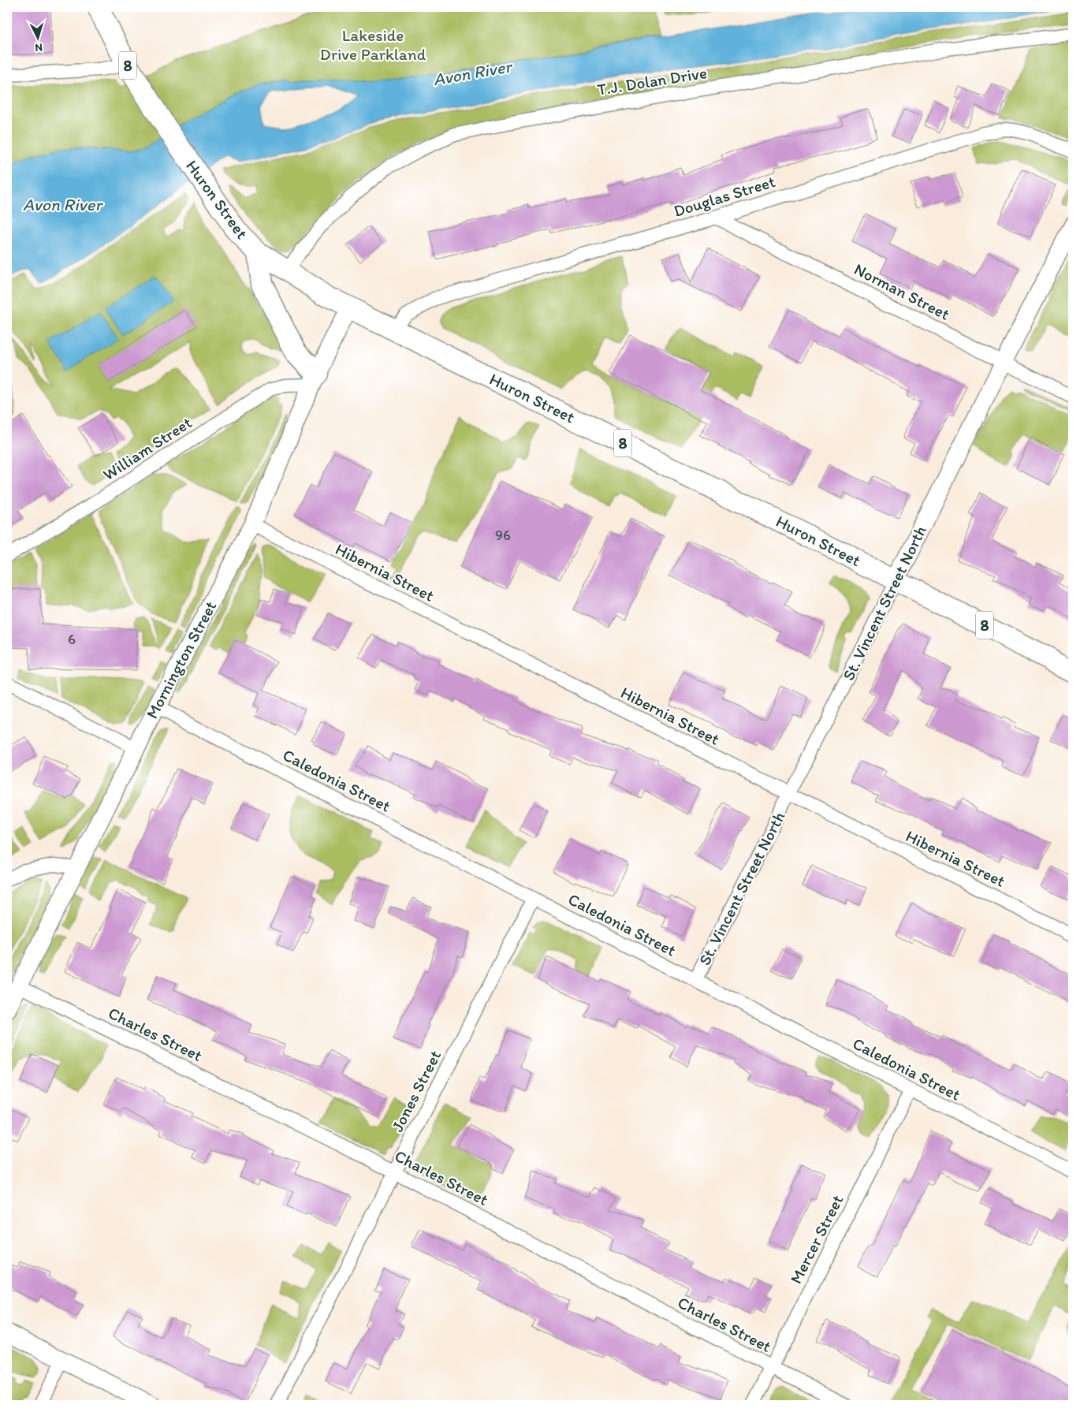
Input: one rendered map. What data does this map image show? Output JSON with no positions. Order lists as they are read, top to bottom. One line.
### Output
{"streets":{"main road":["8","Huron Street"],"street":["T.J. Dolan Drive","Douglas Street","Norman Street","William Street","Hibernia Street","St. Vincent Street North","Mornington Street","Caledonia Street","Charles Street","Jones Street","Mercer Street"]},"crossings":[["T.J. Dolan Drive","Huron Street"],["Douglas Street","Huron Street"],["Douglas Street","Norman Street"],["Huron Street","St. Vincent Street North"],["Huron Street","Mornington Street"],["Norman Street","St. Vincent Street North"],["William Street","Mornington Street"],["Hibernia Street","St. Vincent Street North"],["Hibernia Street","Mornington Street"],["St. Vincent Street North","Caledonia Street"],["Mornington Street","Caledonia Street"],["Mornington Street","Charles Street"],["Caledonia Street","Jones Street"],["Caledonia Street","Mercer Street"],["Charles Street","Jones Street"],["Charles Street","Mercer Street"]],"water":["Avon River"],"parks":["Lakeside Drive Parkland"],"house_numbers":["96","6"],"north":"bottom"}
